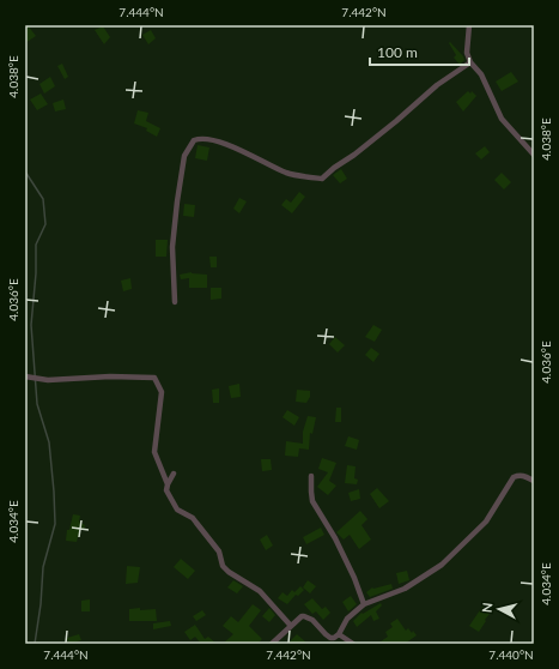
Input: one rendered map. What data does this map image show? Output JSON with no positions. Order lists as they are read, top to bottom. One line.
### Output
{"scale_bar":"100 m","north":"left","coordinates":["7.444°N","7.442°N","4.038°E","4.036°E","4.034°E","7.440°N"]}
